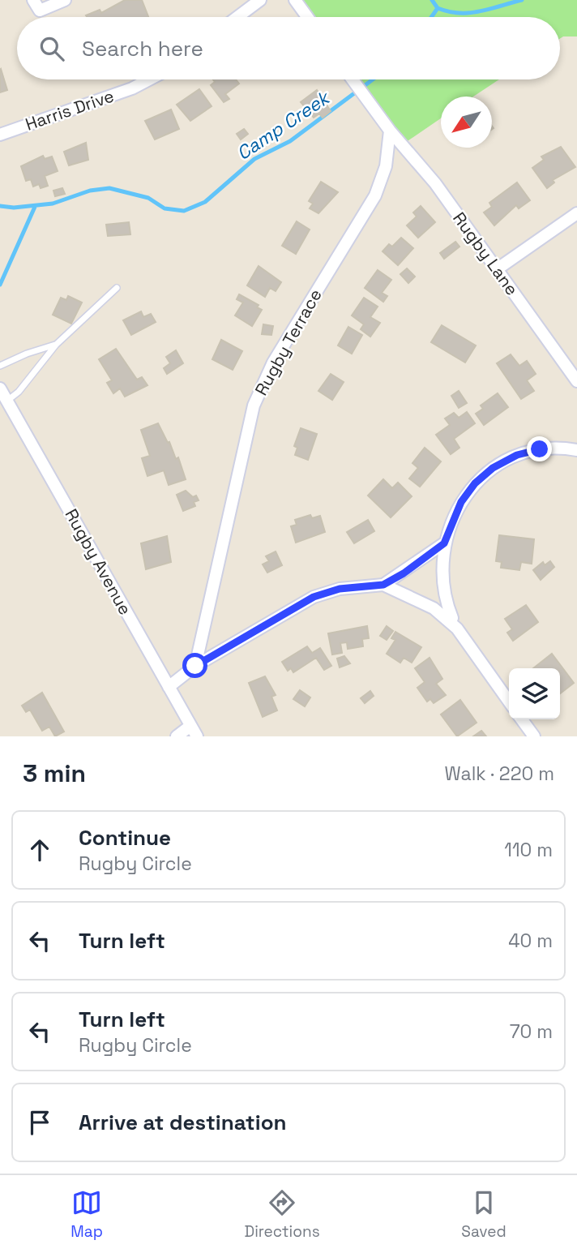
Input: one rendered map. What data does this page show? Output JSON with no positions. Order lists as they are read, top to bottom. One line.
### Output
{"streets":{"street":["Harris Drive","Rugby Lane","Rugby Terrace","Rugby Avenue"]},"crossings":[["Rugby Lane","Rugby Terrace"]],"water":["Camp Creek"],"north":"bottom left","page":{"search":"Search here","heading":["3 min","Walk · 220 m"],"list":[["Continue","Rugby Circle","110 m"],["Turn left","40 m"],["Turn left","Rugby Circle","70 m"],"Arrive at destination"],"nav":["Map","Directions","Saved"]}}
